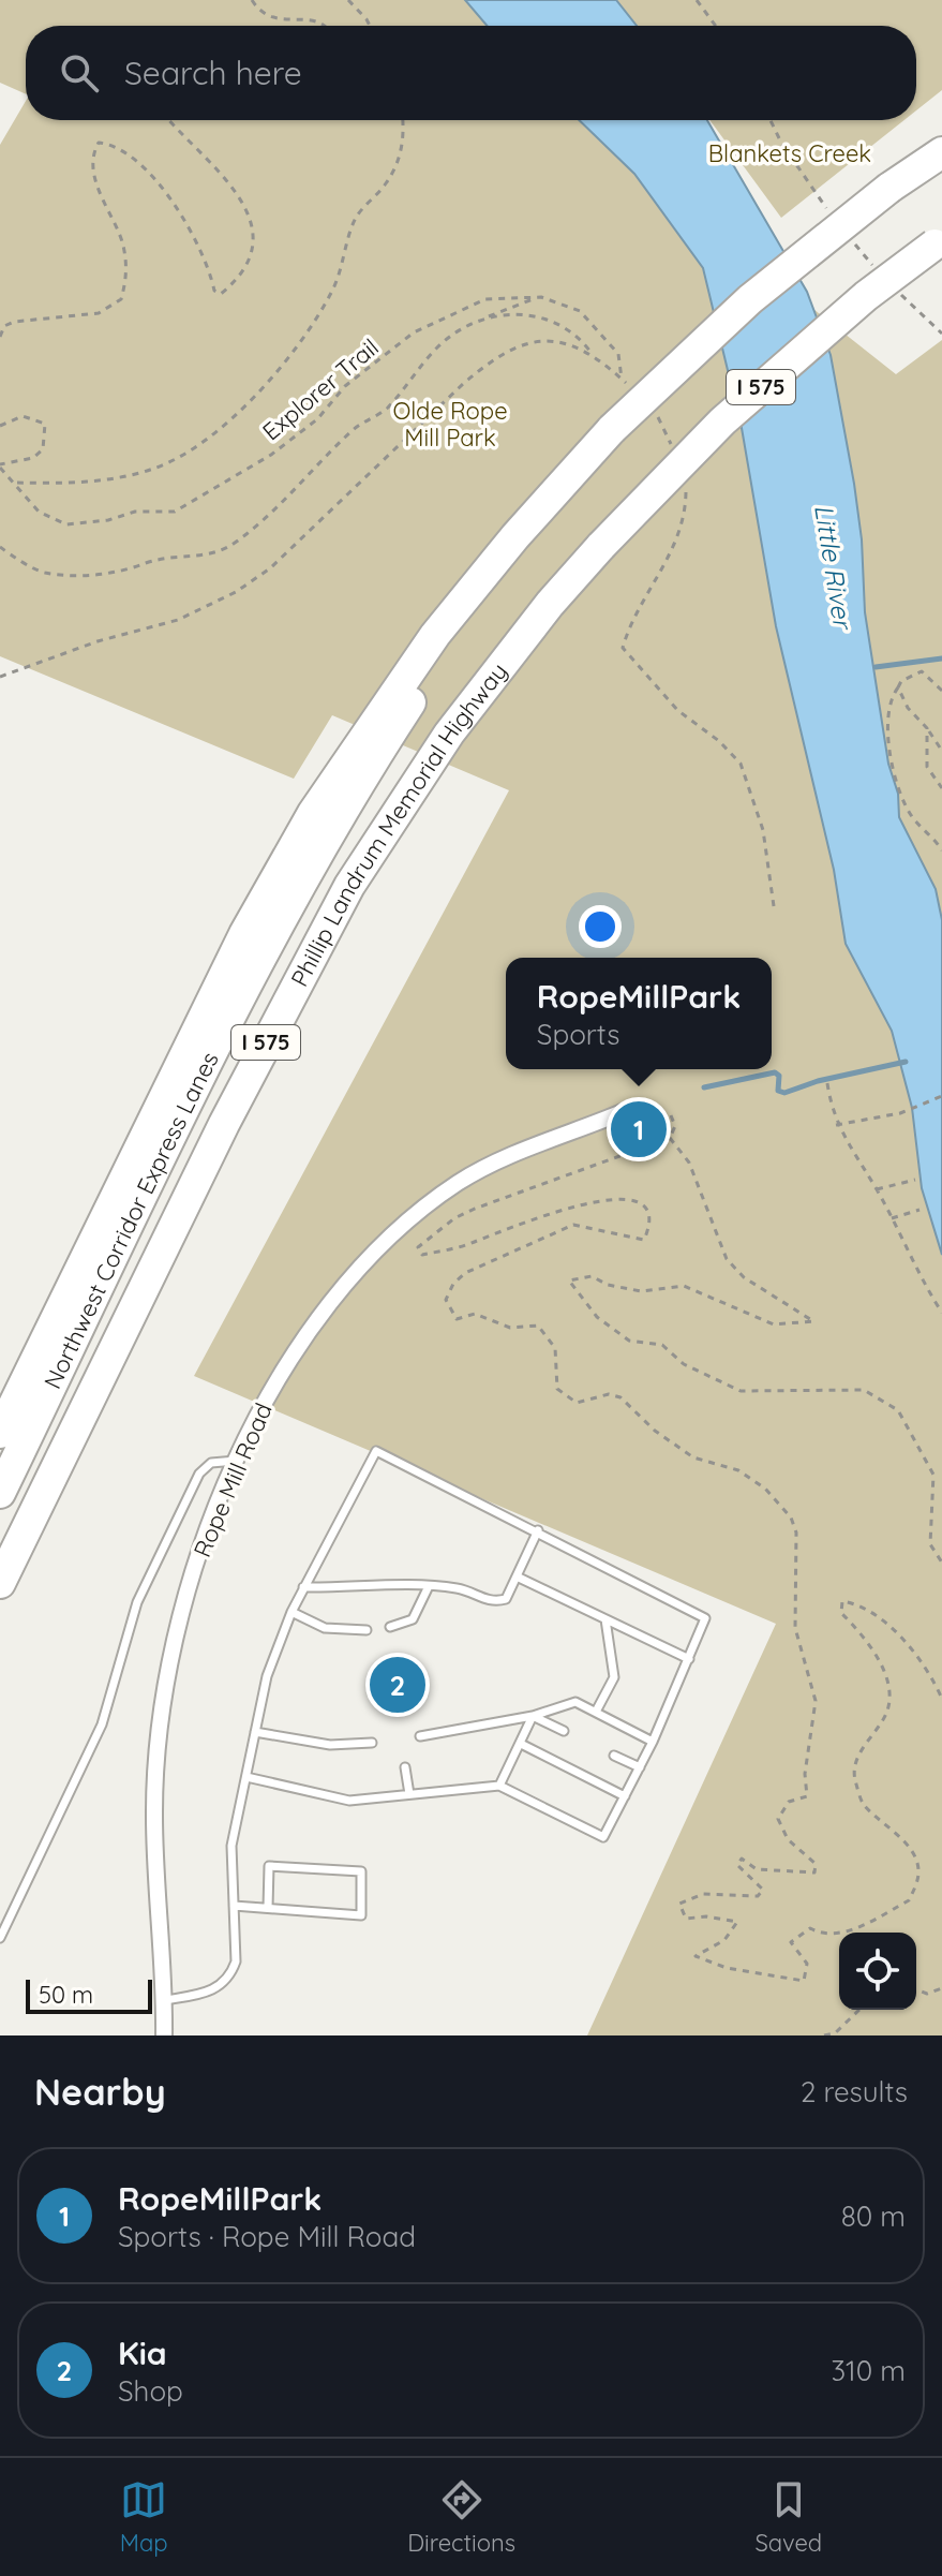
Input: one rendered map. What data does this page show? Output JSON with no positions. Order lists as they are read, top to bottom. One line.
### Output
{"streets":{"highway":["I 575","Phillip Landrum Memorial Highway","Northwest Corridor Express Lanes"],"street":["Rope Mill Road"],"path":["Explorer Trail"]},"crossings":[["I 575","Northwest Corridor Express Lanes"]],"water":["Little River"],"parks":["Blankets Creek","Olde Rope Mill Park"],"scale_bar":"50 m","page":{"search":"Search here","popup":["RopeMillPark","Sports"],"pins":["1","2"],"scale":"50 m","heading":["Nearby","2 results"],"list":[{"mark":"1","name":"RopeMillPark","note":"Sports · Rope Mill Road","value":"80 m"},{"mark":"2","name":"Kia","note":"Shop","value":"310 m"}],"nav":["Map","Directions","Saved"]}}
